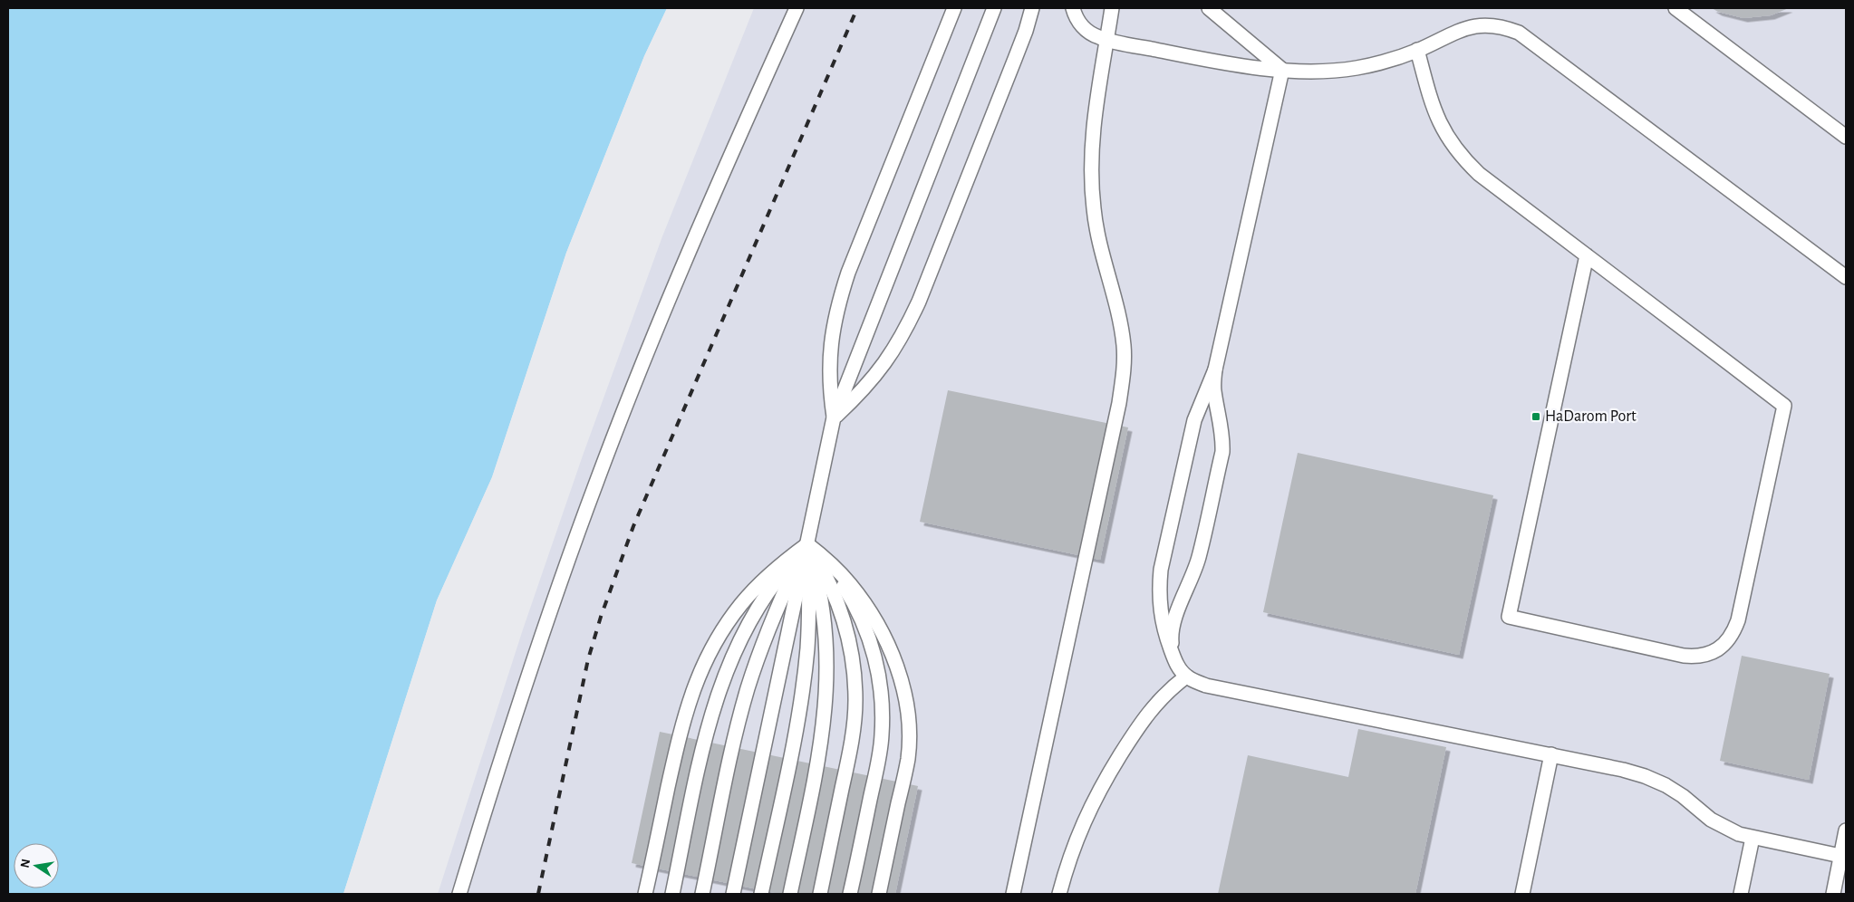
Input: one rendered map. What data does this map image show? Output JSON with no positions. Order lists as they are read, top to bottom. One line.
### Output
{"places":{"transit":["HaDarom Port"]},"north":"left"}
